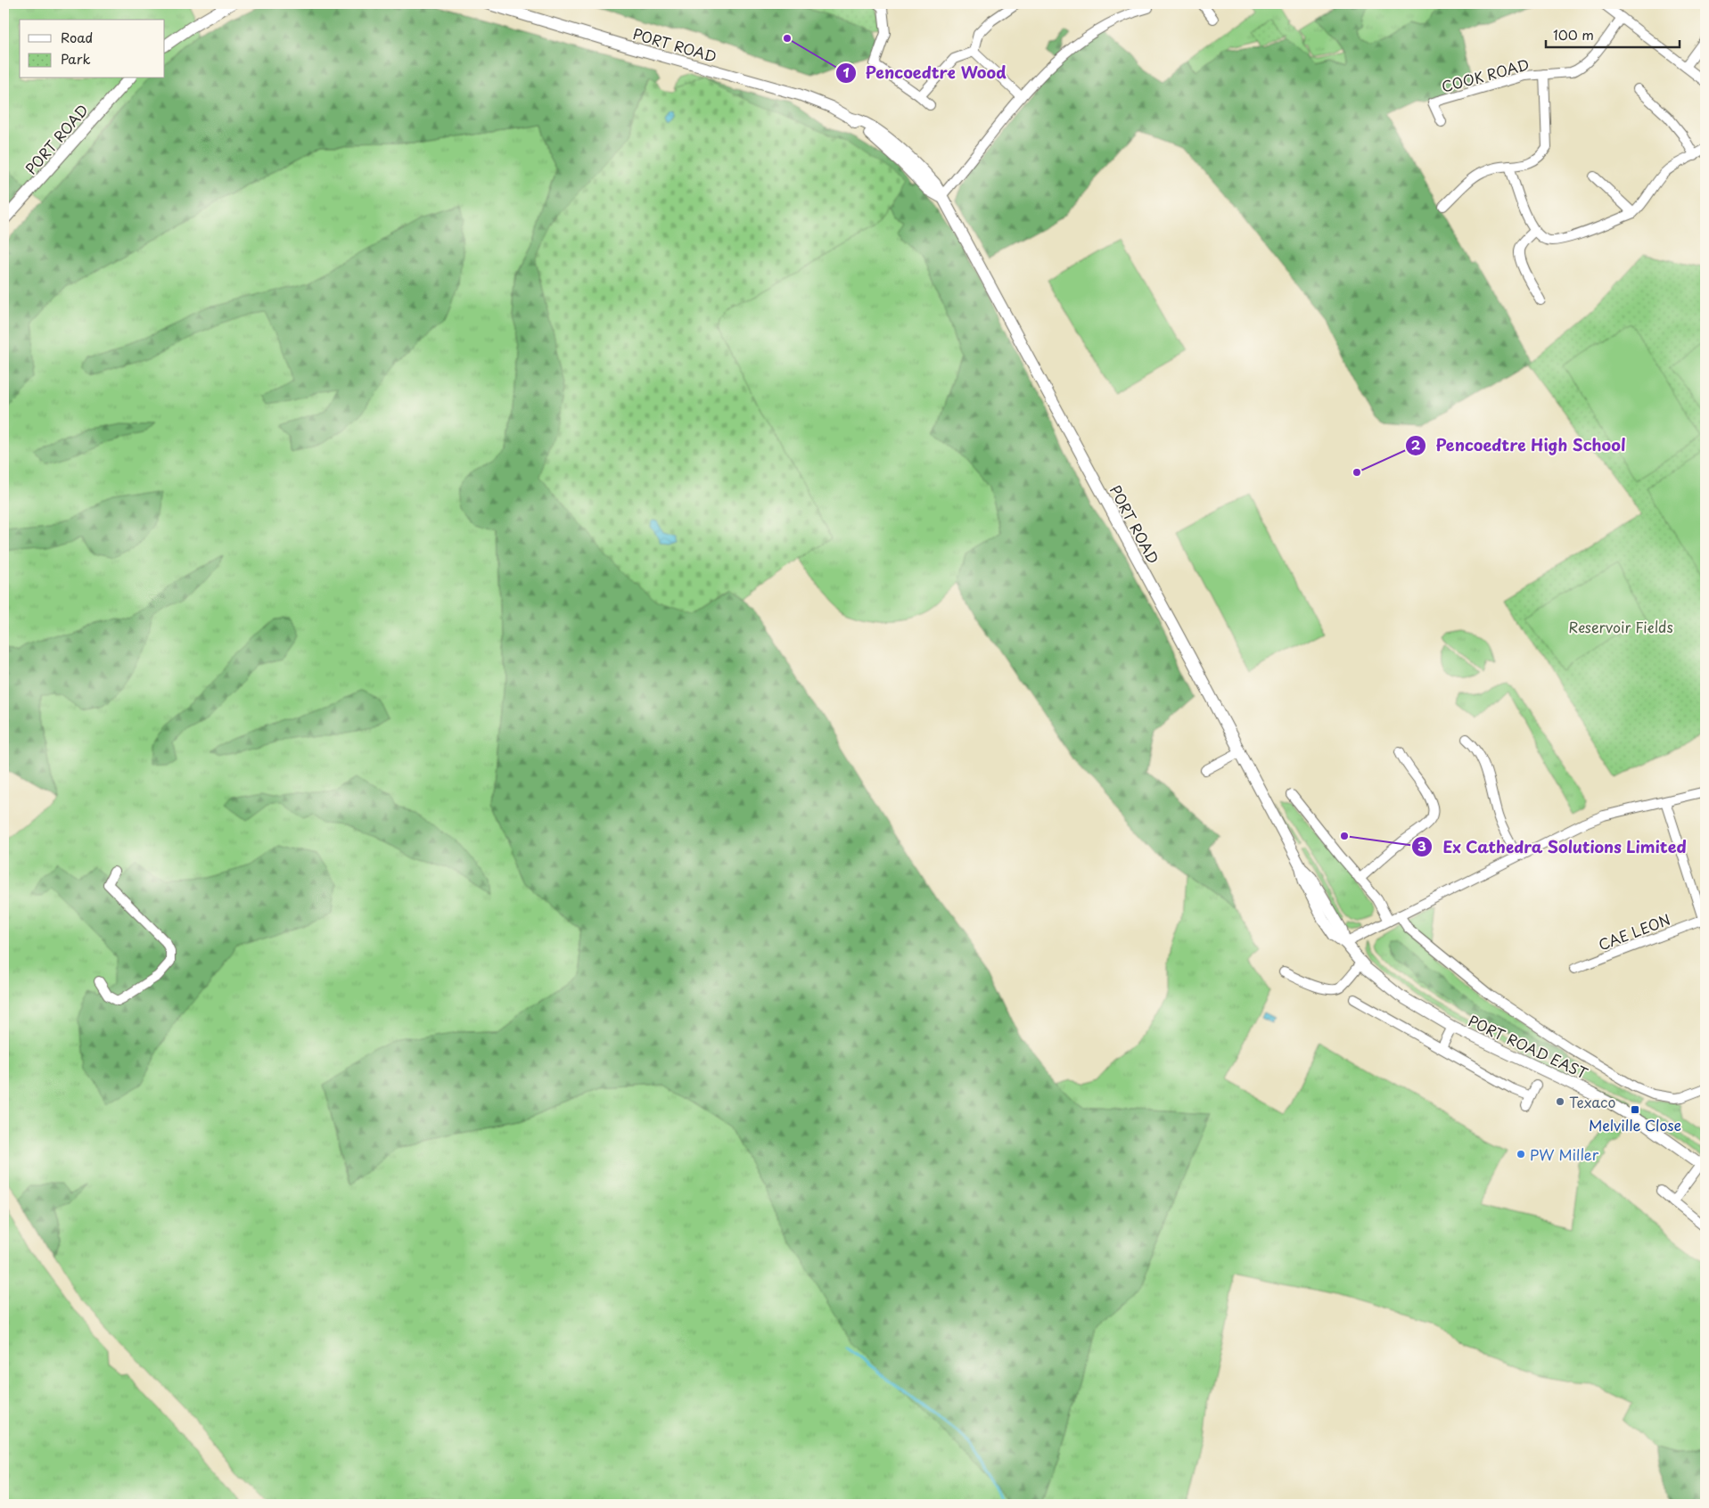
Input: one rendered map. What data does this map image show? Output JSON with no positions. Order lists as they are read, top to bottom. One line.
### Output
{"streets":{"main road":["PORT ROAD","PORT ROAD EAST"],"street":["COOK ROAD","CAE LEON"]},"crossings":[["PORT ROAD","PORT ROAD EAST"]],"parks":["Reservoir Fields"],"places":{"other":["Pencoedtre Wood","Pencoedtre High School","Ex Cathedra Solutions Limited","Texaco","PW Miller"],"transit":["Melville Close"]},"legend":["Road","Park"],"scale_bar":"100 m"}
